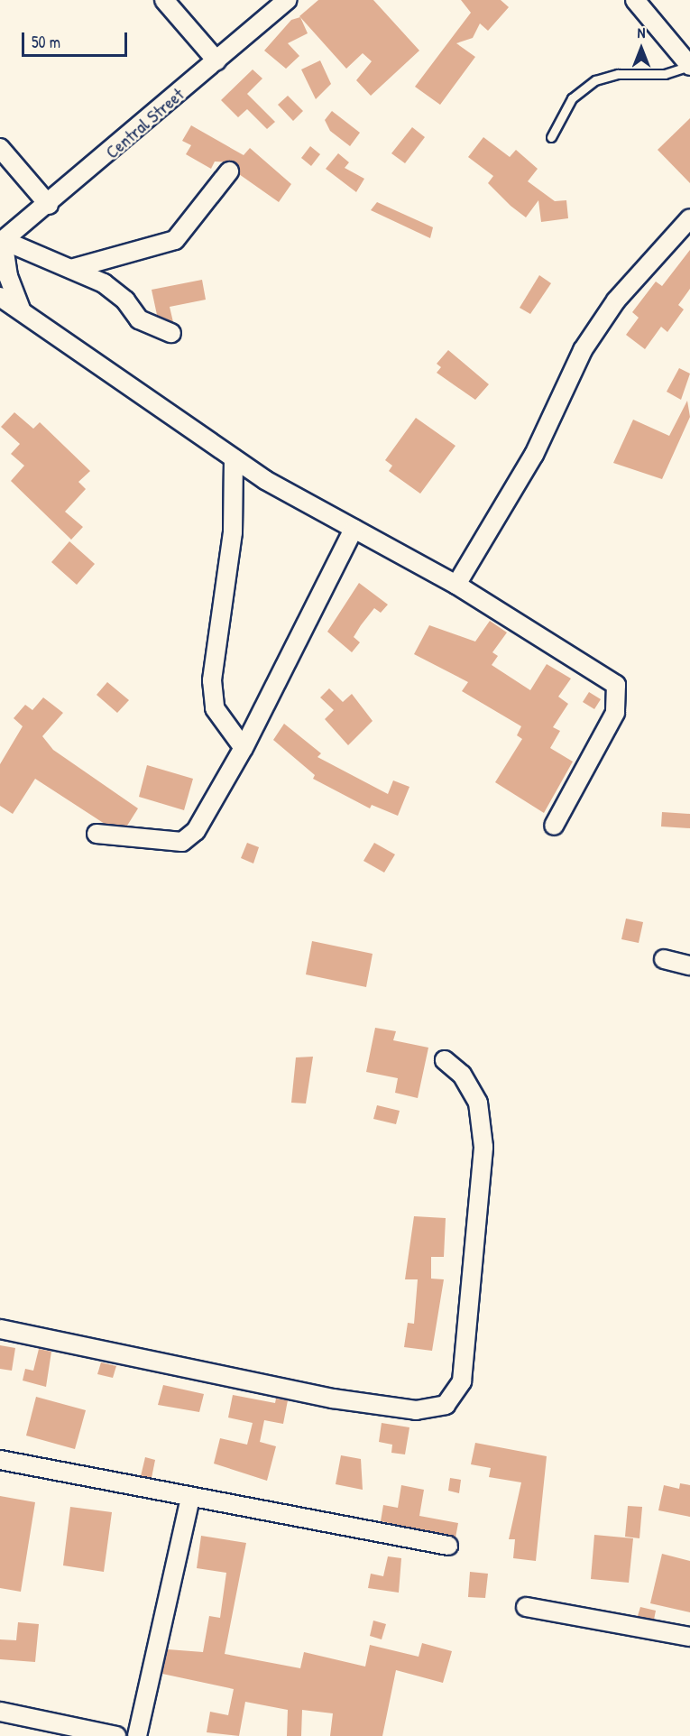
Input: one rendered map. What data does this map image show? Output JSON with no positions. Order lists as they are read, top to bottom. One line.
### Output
{"streets":{"street":["Central Street"]},"scale_bar":"50 m","north":"top"}
